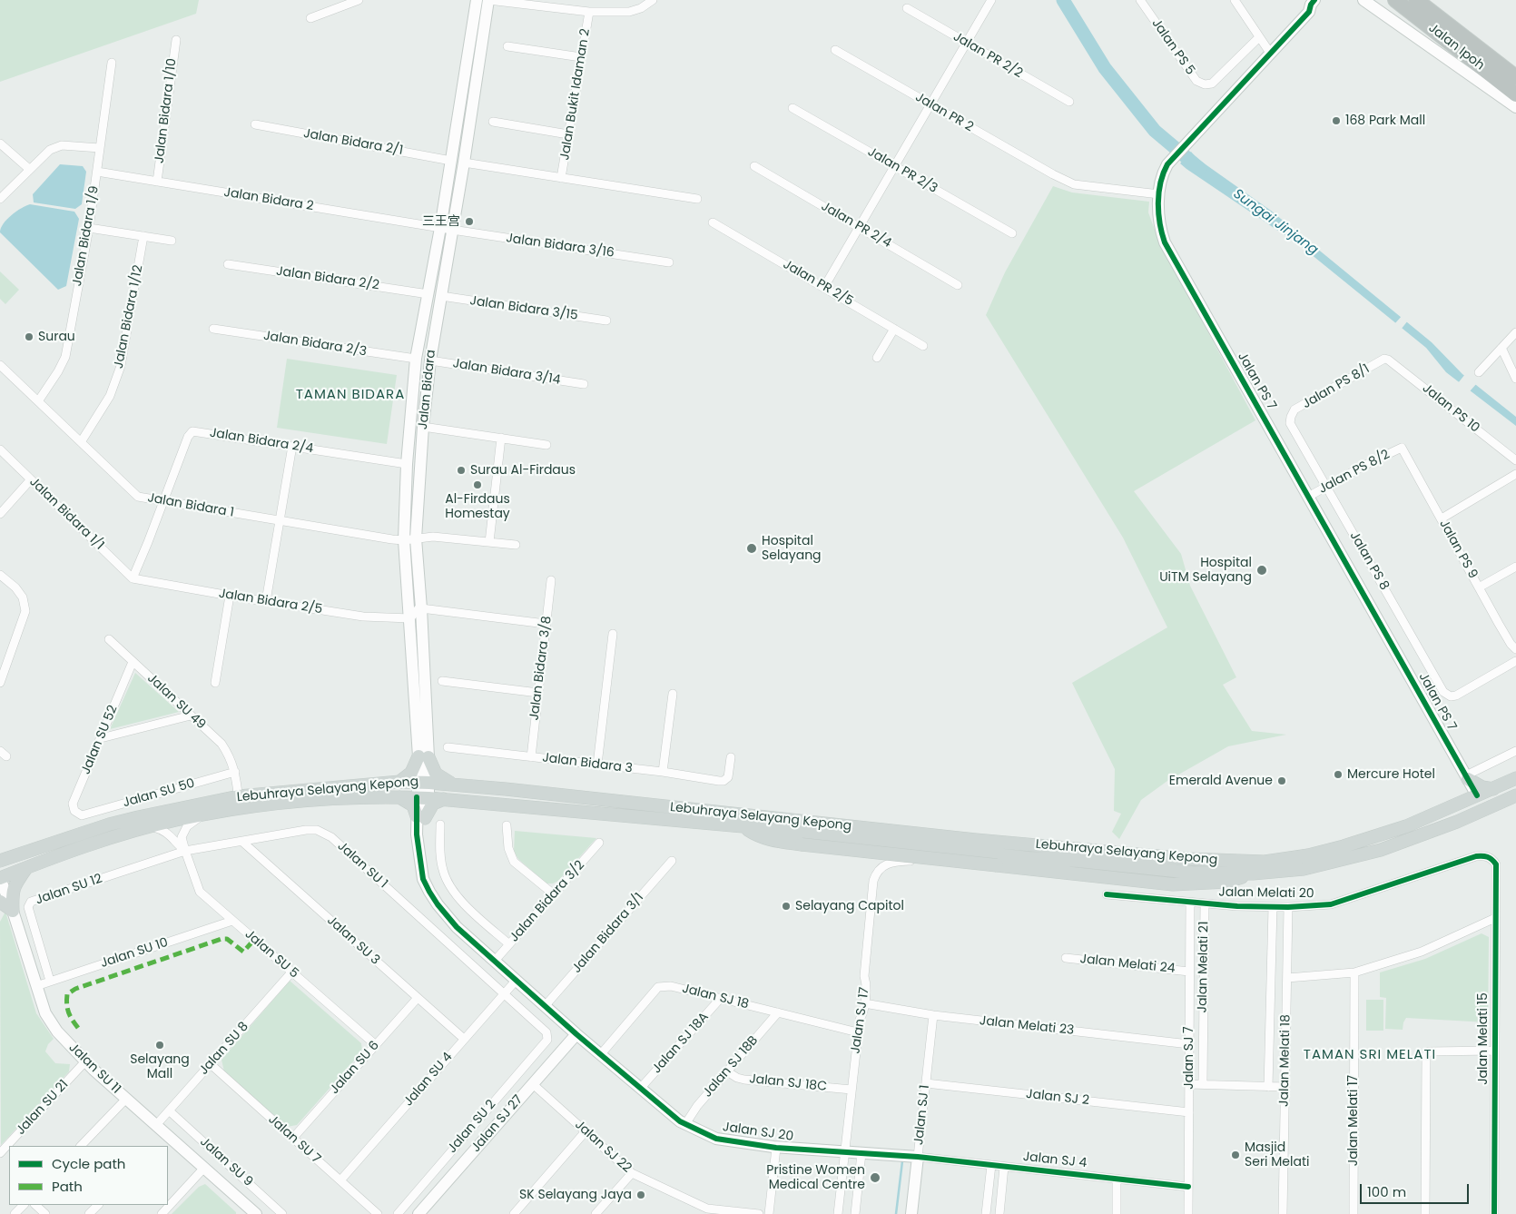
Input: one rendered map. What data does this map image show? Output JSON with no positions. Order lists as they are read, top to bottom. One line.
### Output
{"streets":{"highway":["Jalan Ipoh"],"main road":["Lebuhraya Selayang Kepong"],"street":["Jalan PS 5","Jalan PR 2/2","Jalan Bukit Idaman 2","Jalan Bidara 1/10","Jalan PR 2","Jalan Bidara 2/1","Jalan PR 2/3","Jalan Bidara 2","Jalan PR 2/4","Jalan Bidara 1/9","Jalan Bidara 3/16","Jalan Bidara 2/2","Jalan PR 2/5","Jalan Bidara 3/15","Jalan Bidara 1/12","Jalan Bidara 2/3","Jalan Bidara 3/14","Jalan PS 7","Jalan PS 8/1","Jalan Bidara","Jalan PS 10","Jalan Bidara 2/4","Jalan PS 8/2","Jalan Bidara 1","Jalan Bidara 1/1","Jalan PS 9","Jalan PS 8","Jalan Bidara 2/5","Jalan Bidara 3/8","Jalan SU 49","Jalan SU 52","Jalan Bidara 3","Jalan SU 50","Jalan SU 1","Jalan SU 12","Jalan Melati 20","Jalan Bidara 3/2","Jalan Bidara 3/1","Jalan SU 3","Jalan SU 10","Jalan SU 5","Jalan Melati 24","Jalan Melati 21","Jalan SJ 18","Jalan SJ 17","Jalan Melati 23","Jalan Melati 15","Jalan SJ 18A","Jalan SU 8","Jalan SJ 7","Jalan Melati 18","Jalan SJ 18B","Jalan SU 6","Jalan SU 11","Jalan SU 4","Jalan SJ 18C","Jalan SJ 2","Jalan SU 21","Jalan SJ 1","Jalan Melati 17","Jalan SJ 27","Jalan SU 2","Jalan SJ 20","Jalan SU 7","Jalan SJ 22","Jalan SJ 4","Jalan SU 9"]},"crossings":[["Jalan Bukit Idaman 2","Jalan Bidara"],["Jalan Bidara 1/10","Jalan Bidara 2"],["Jalan PR 2","Jalan PS 7"],["Jalan Bidara 2/1","Jalan Bidara"],["Jalan Bidara 2","Jalan Bidara 1/9"],["Jalan Bidara 2","Jalan Bidara 3/16"],["Jalan Bidara 2","Jalan Bidara"],["Jalan Bidara 1/9","Jalan Bidara 1"],["Jalan Bidara 3/16","Jalan Bidara"],["Jalan Bidara 2/2","Jalan Bidara"],["Jalan Bidara 3/15","Jalan Bidara"],["Jalan Bidara 1/12","Jalan Bidara 1"],["Jalan Bidara 2/3","Jalan Bidara"],["Jalan Bidara 3/14","Jalan Bidara"],["Jalan PS 7","Jalan PS 8/2"],["Jalan PS 7","Lebuhraya Selayang Kepong"],["Jalan PS 8/1","Jalan PS 10"],["Jalan PS 8/1","Jalan PS 8"],["Jalan Bidara","Jalan Bidara 2/4"],["Jalan Bidara","Jalan Bidara 1"],["Jalan Bidara","Jalan Bidara 2/5"],["Jalan Bidara","Lebuhraya Selayang Kepong"],["Jalan Bidara","Jalan Bidara 3/2"],["Jalan Bidara","Jalan SJ 20"],["Jalan Bidara 2/4","Jalan Bidara 1"],["Jalan Bidara 2/4","Jalan Bidara 1/1"],["Jalan Bidara 2/4","Jalan Bidara 2/5"],["Jalan PS 8/2","Jalan PS 9"],["Jalan PS 8/2","Jalan PS 8"],["Jalan Bidara 1/1","Jalan Bidara 2/5"],["Jalan Bidara 3/8","Jalan Bidara 3"],["Jalan SU 49","Jalan SU 52"],["Jalan SU 49","Lebuhraya Selayang Kepong"],["Jalan SU 49","Jalan SU 50"],["Jalan SU 52","Jalan SU 50"],["Lebuhraya Selayang Kepong","Jalan SU 5"],["Lebuhraya Selayang Kepong","Jalan SJ 17"],["Lebuhraya Selayang Kepong","Jalan SU 11"],["Jalan SU 1","Jalan SU 12"],["Jalan SU 1","Jalan SU 3"],["Jalan SU 1","Jalan SU 5"],["Jalan SU 1","Jalan SU 4"],["Jalan SU 1","Jalan SU 2"],["Jalan SU 12","Jalan SU 10"],["Jalan SU 12","Jalan SU 5"],["Jalan Melati 20","Jalan Melati 21"],["Jalan Melati 20","Jalan Melati 15"],["Jalan Melati 20","Jalan SJ 7"],["Jalan Melati 20","Jalan Melati 18"],["Jalan Bidara 3/2","Jalan SJ 20"],["Jalan Bidara 3/1","Jalan SJ 20"],["Jalan SU 3","Jalan SU 6"],["Jalan SU 3","Jalan SU 4"],["Jalan SU 10","Jalan SU 5"],["Jalan SU 10","Jalan SU 11"],["Jalan SU 5","Jalan SU 8"],["Jalan SU 5","Jalan SU 6"],["Jalan Melati 24","Jalan SJ 7"],["Jalan SJ 18","Jalan SJ 17"],["Jalan SJ 18","Jalan SJ 18A"],["Jalan SJ 18","Jalan SJ 18B"],["Jalan SJ 18","Jalan SJ 20"],["Jalan SJ 17","Jalan Melati 23"],["Jalan SJ 17","Jalan SJ 18C"],["Jalan SJ 17","Jalan SJ 20"],["Jalan Melati 23","Jalan SJ 7"],["Jalan Melati 23","Jalan SJ 1"],["Jalan SJ 18A","Jalan SJ 20"],["Jalan SU 8","Jalan SU 11"],["Jalan SU 8","Jalan SU 7"],["Jalan SU 8","Jalan SU 9"],["Jalan SJ 7","Jalan SJ 2"],["Jalan SJ 7","Jalan SJ 4"],["Jalan SJ 18B","Jalan SJ 18C"],["Jalan SJ 18B","Jalan SJ 20"],["Jalan SU 6","Jalan SU 7"],["Jalan SU 11","Jalan SU 21"],["Jalan SU 4","Jalan SJ 20"],["Jalan SU 4","Jalan SU 7"],["Jalan SJ 2","Jalan SJ 1"],["Jalan SJ 1","Jalan SJ 20"],["Jalan SJ 1","Jalan SJ 4"],["Jalan SJ 27","Jalan SJ 20"],["Jalan SJ 27","Jalan SJ 22"],["Jalan SJ 20","Jalan SJ 4"]],"districts":["TAMAN BIDARA","TAMAN SRI MELATI"],"water":["Sungai Jinjang"],"places":["168 Park Mall","三王宫","Surau","Surau Al-Firdaus","Al-Firdaus Homestay","Hospital Selayang","Hospital UiTM Selayang","Mercure Hotel","Emerald Avenue","Selayang Capitol","Selayang Mall","Masjid Seri Melati","Pristine Women Medical Centre","SK Selayang Jaya"],"legend":["Cycle path","Path"],"scale_bar":"100 m"}
